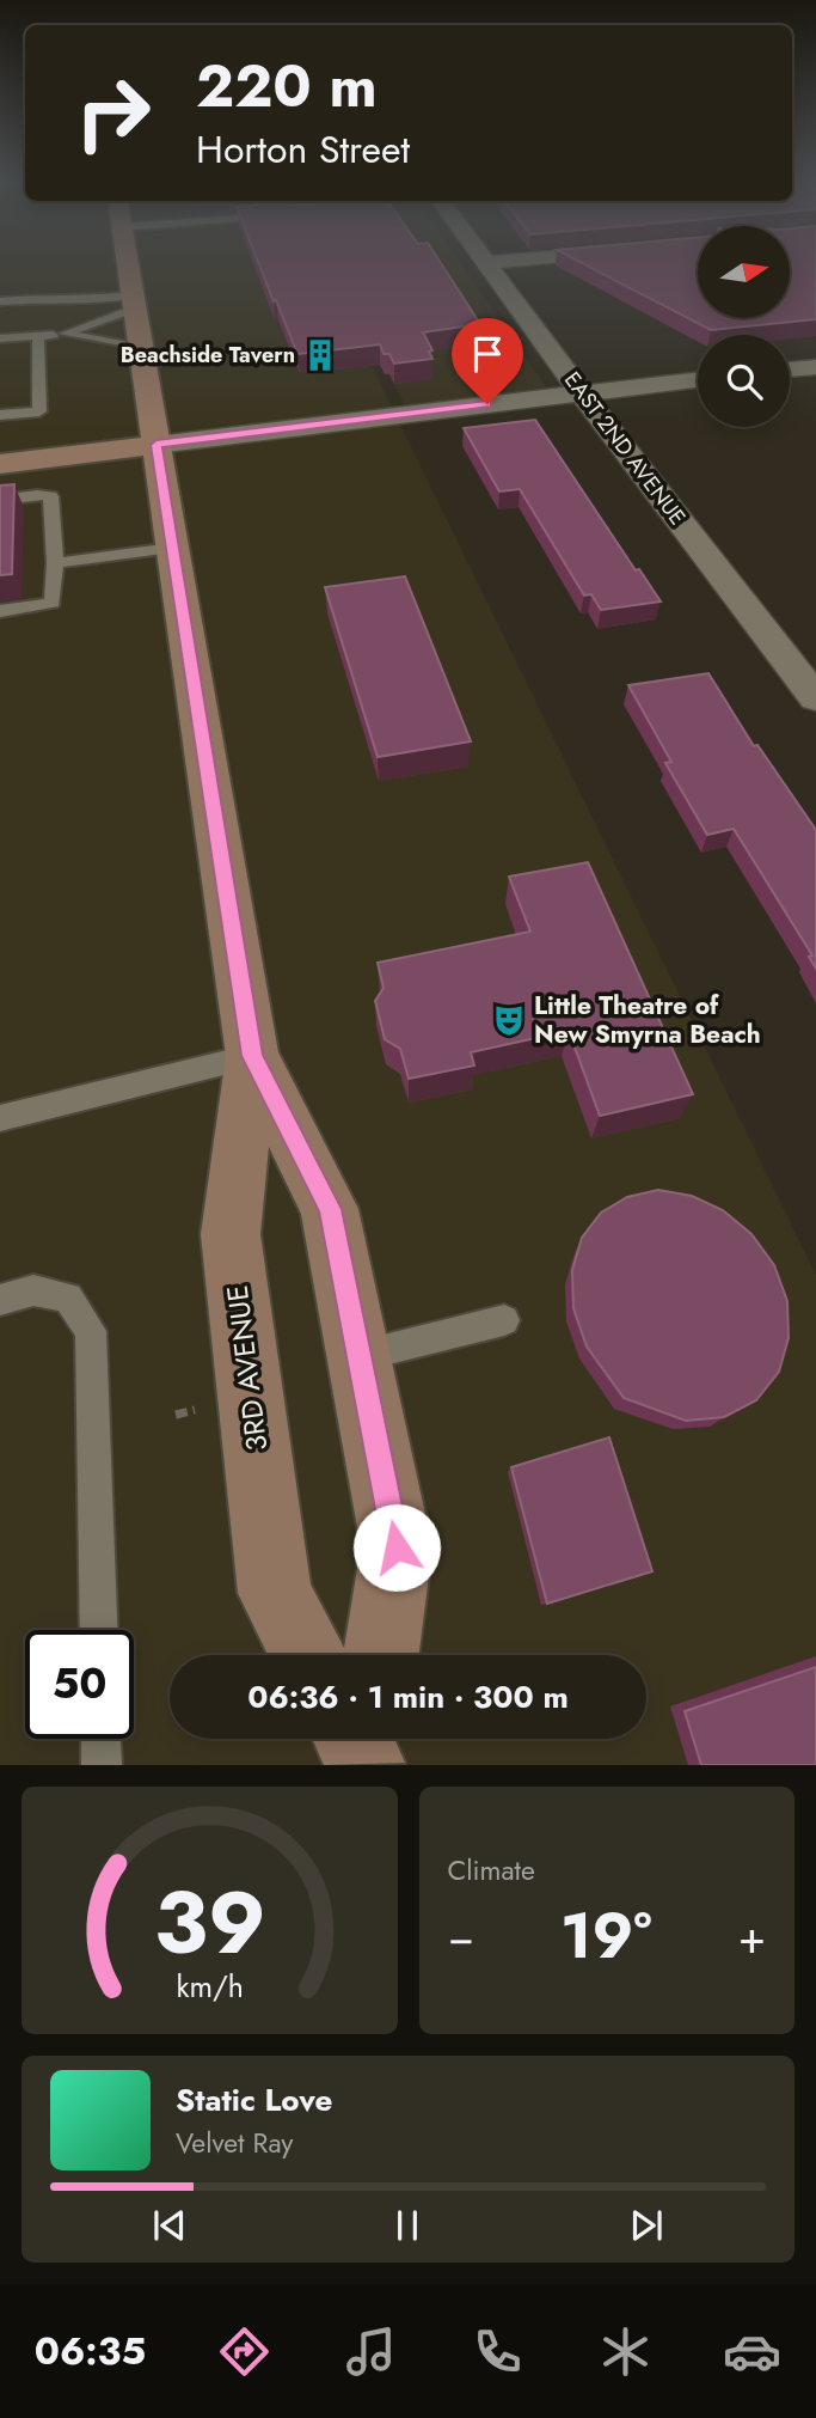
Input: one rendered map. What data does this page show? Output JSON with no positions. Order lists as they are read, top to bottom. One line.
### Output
{"streets":{"main road":["3RD AVENUE"],"street":["EAST 2ND AVENUE"]},"places":{"building":["Beachside Tavern"],"theatre":["Little Theatre of New Smyrna Beach"]},"north":"right","page":{"turn":["220 m","Horton Street"],"limit":"50","trip":"06:36 · 1 min · 300 m","tile":"Climate","heat":["−","19°","+"],"song":["Static Love","Velvet Ray"],"tabs":"06:35","gauge":["39","km/h"]}}
